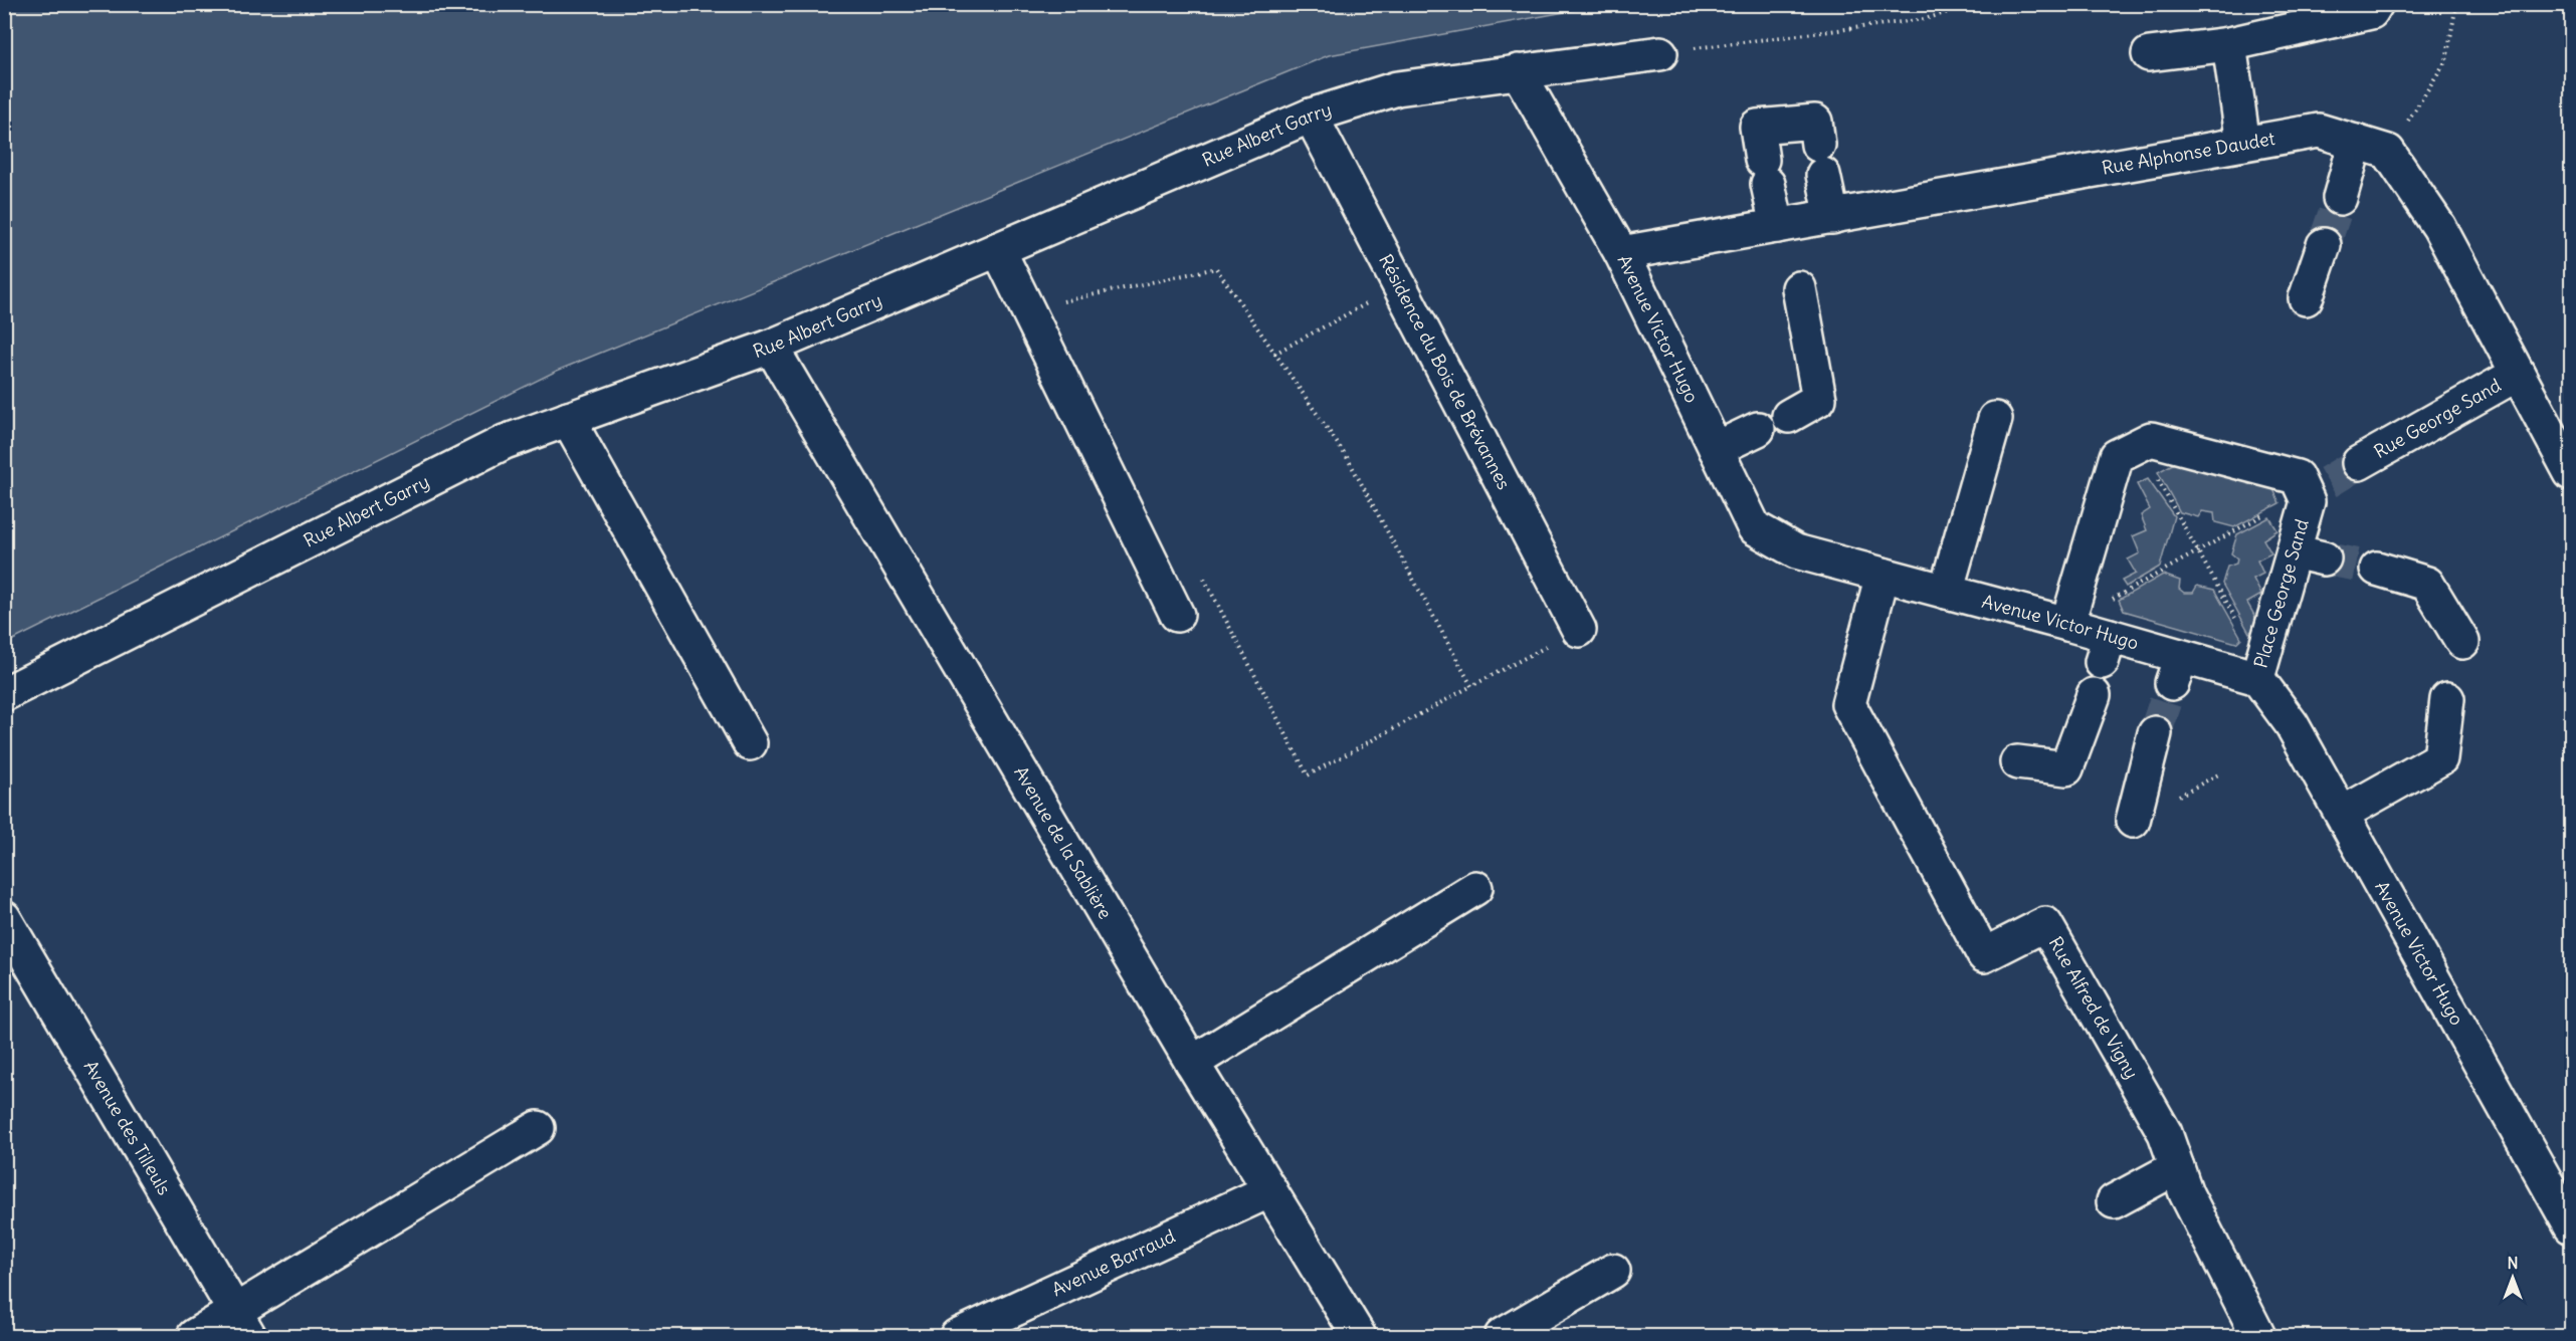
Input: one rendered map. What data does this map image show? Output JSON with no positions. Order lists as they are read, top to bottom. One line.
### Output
{"streets":{"street":["Rue Albert Garry","Rue Alphonse Daudet","Avenue Victor Hugo","Résidence du Bois de Brévannes","Rue George Sand","Place George Sand","Avenue de la Sablière","Rue Alfred de Vigny","Avenue des Tilleuls","Avenue Barraud"]},"crossings":[["Rue Albert Garry","Avenue Victor Hugo"],["Rue Albert Garry","Résidence du Bois de Brévannes"],["Rue Albert Garry","Avenue de la Sablière"],["Rue Alphonse Daudet","Avenue Victor Hugo"],["Avenue Victor Hugo","Place George Sand"],["Avenue Victor Hugo","Rue Alfred de Vigny"],["Avenue de la Sablière","Avenue Barraud"]],"north":"top"}
